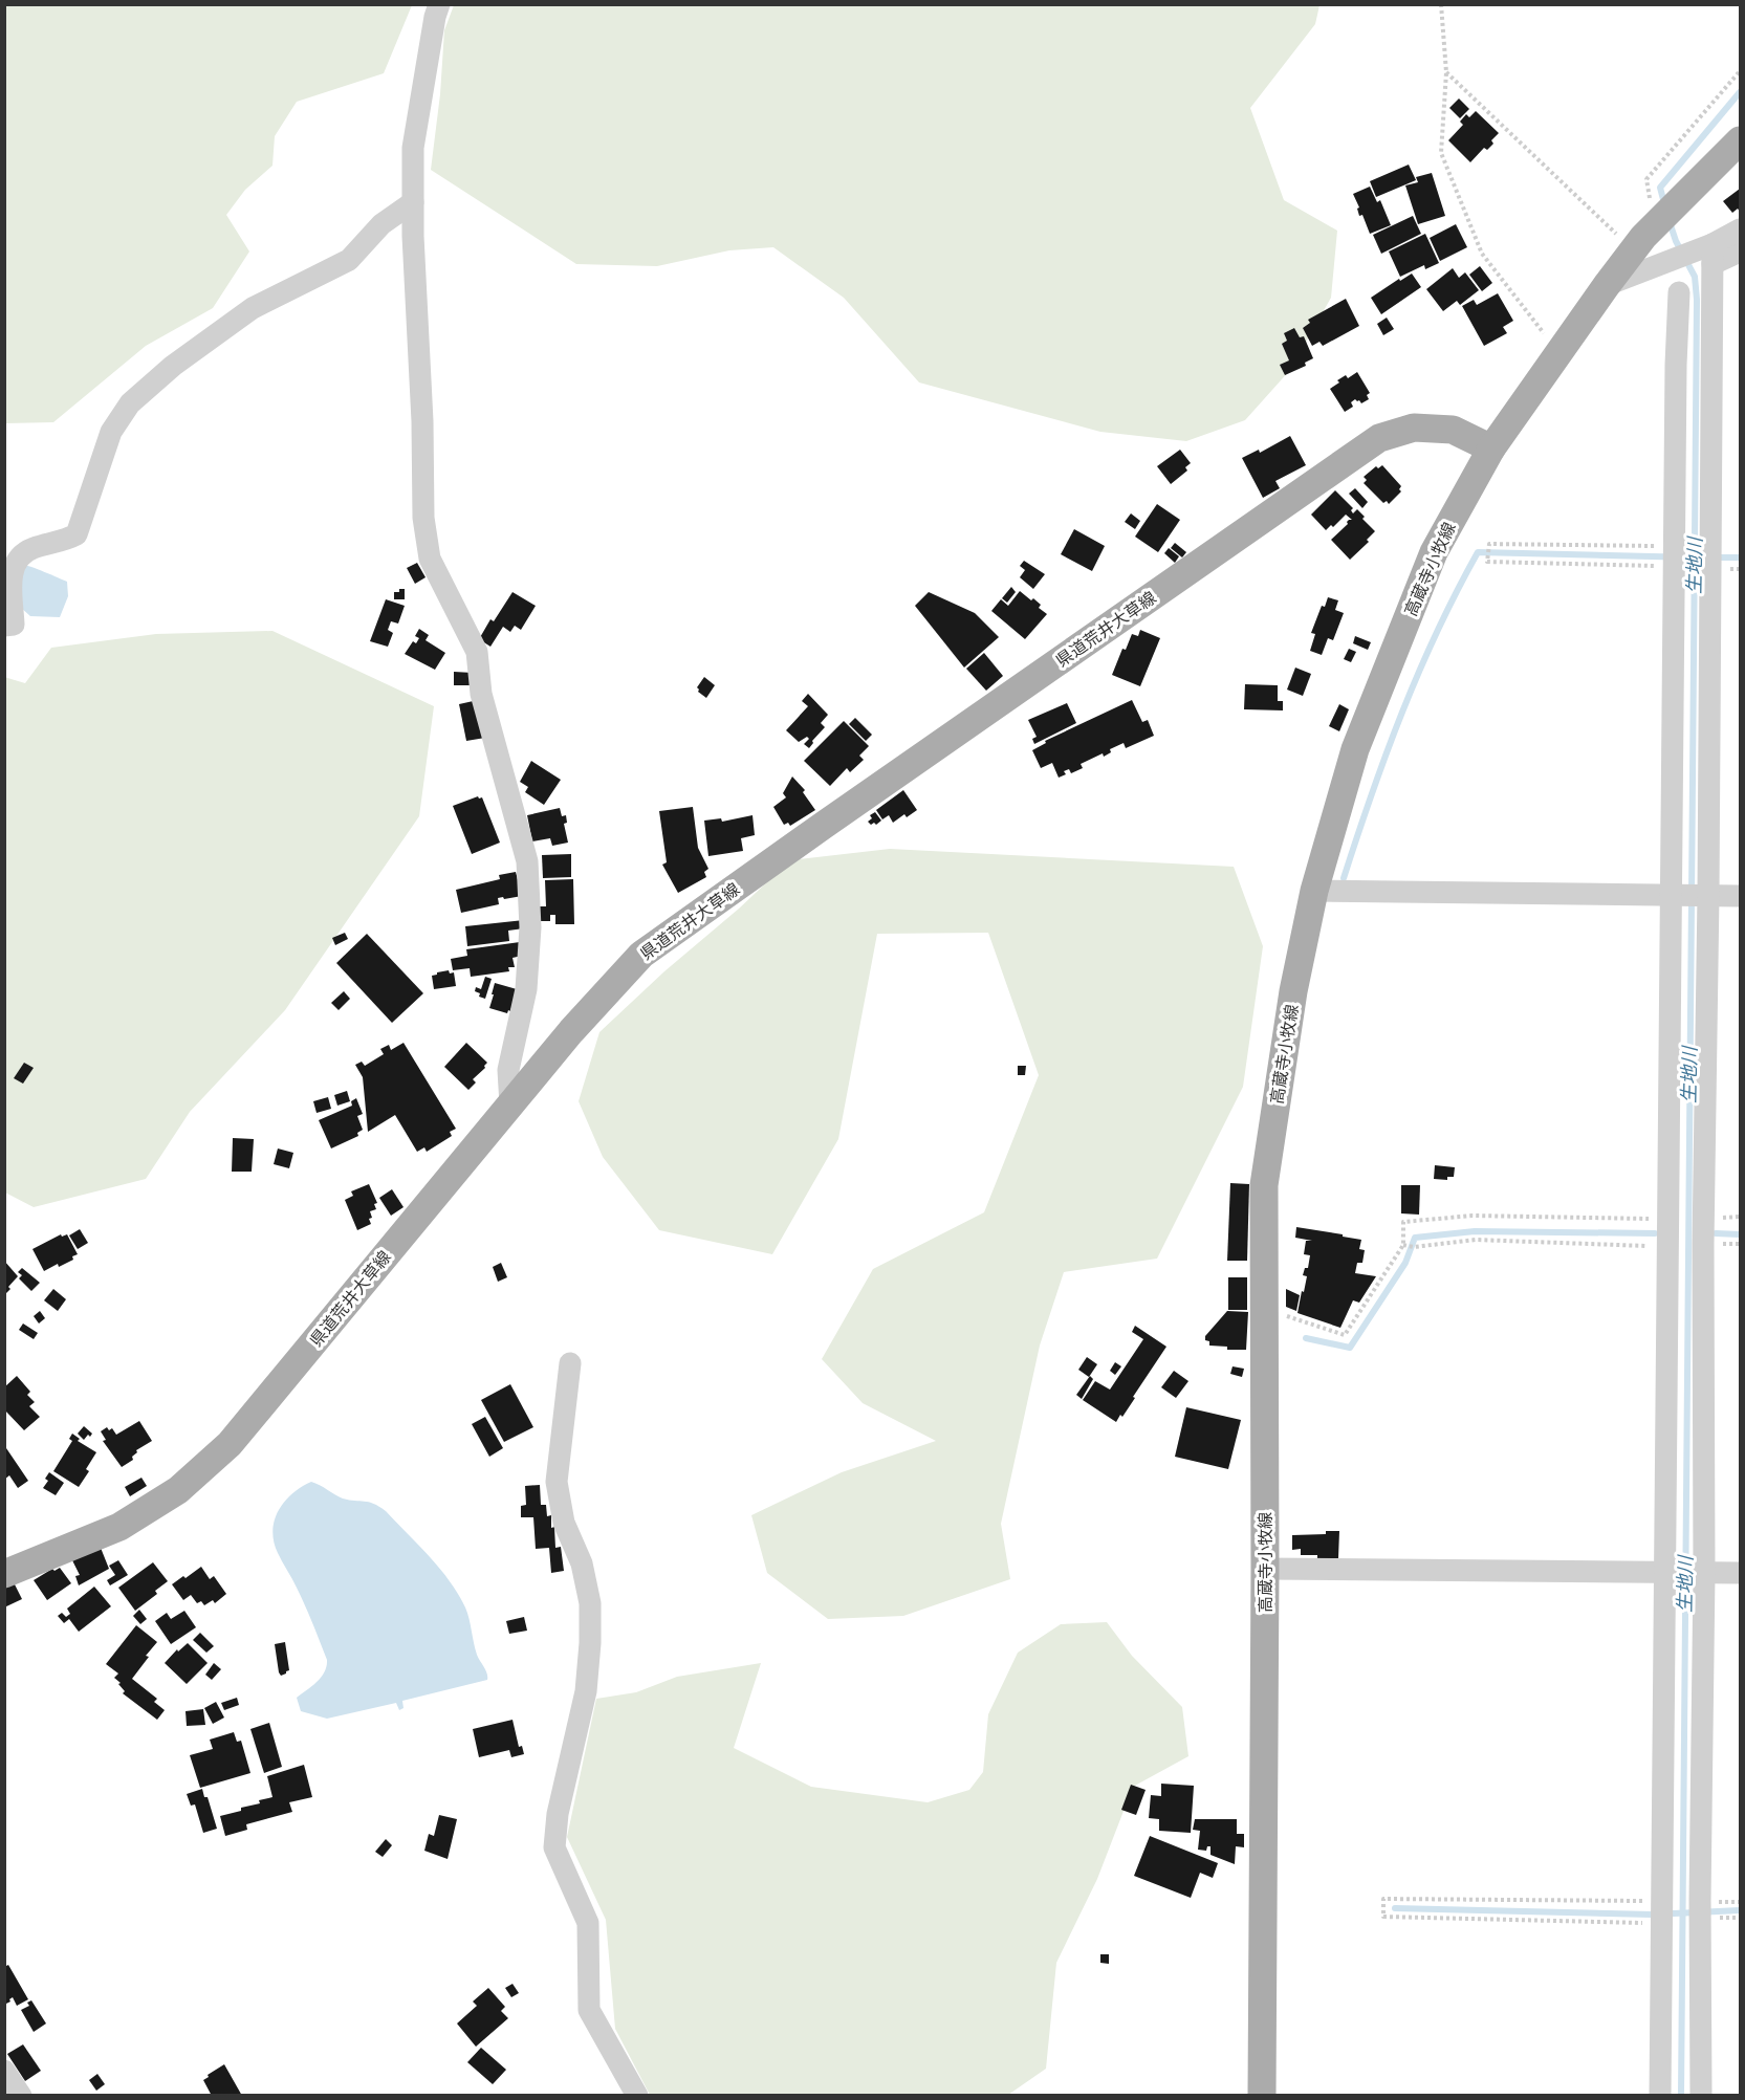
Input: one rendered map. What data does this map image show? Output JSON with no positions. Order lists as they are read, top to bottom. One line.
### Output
{"streets":{"main road":["高蔵寺小牧線","県道荒井大草線"]},"crossings":[["高蔵寺小牧線","県道荒井大草線"]],"water":["生地川"]}
